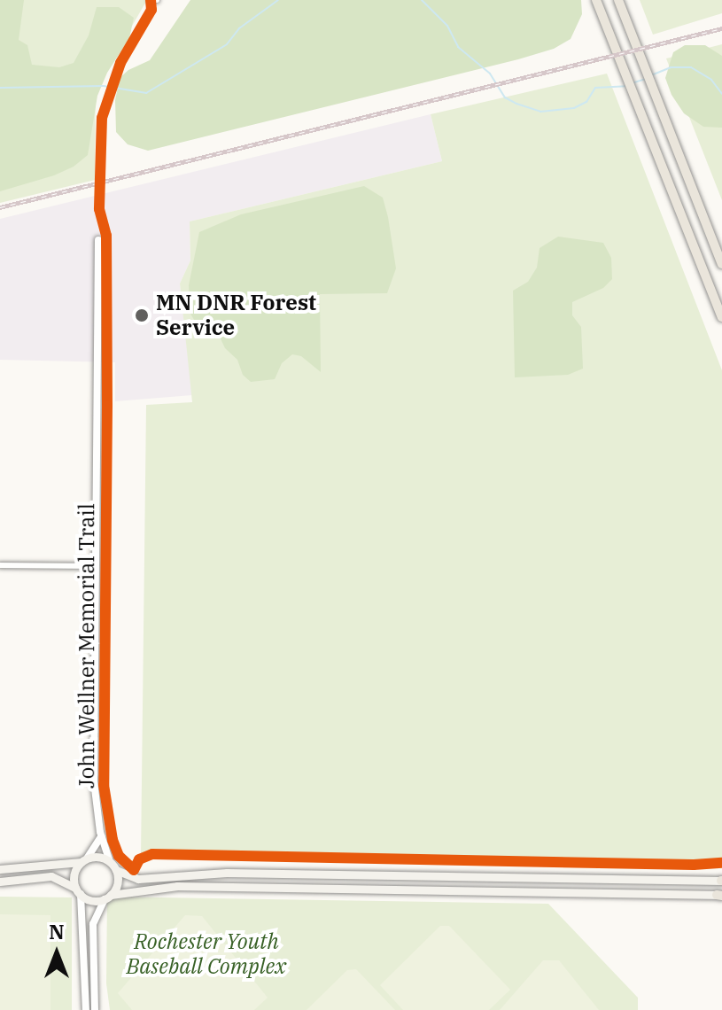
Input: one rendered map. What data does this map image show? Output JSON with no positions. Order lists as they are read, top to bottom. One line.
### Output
{"streets":{"cycle path":["John Wellner Memorial Trail"]},"parks":["Rochester Youth Baseball Complex"],"places":["MN DNR Forest Service"],"north":"top"}
